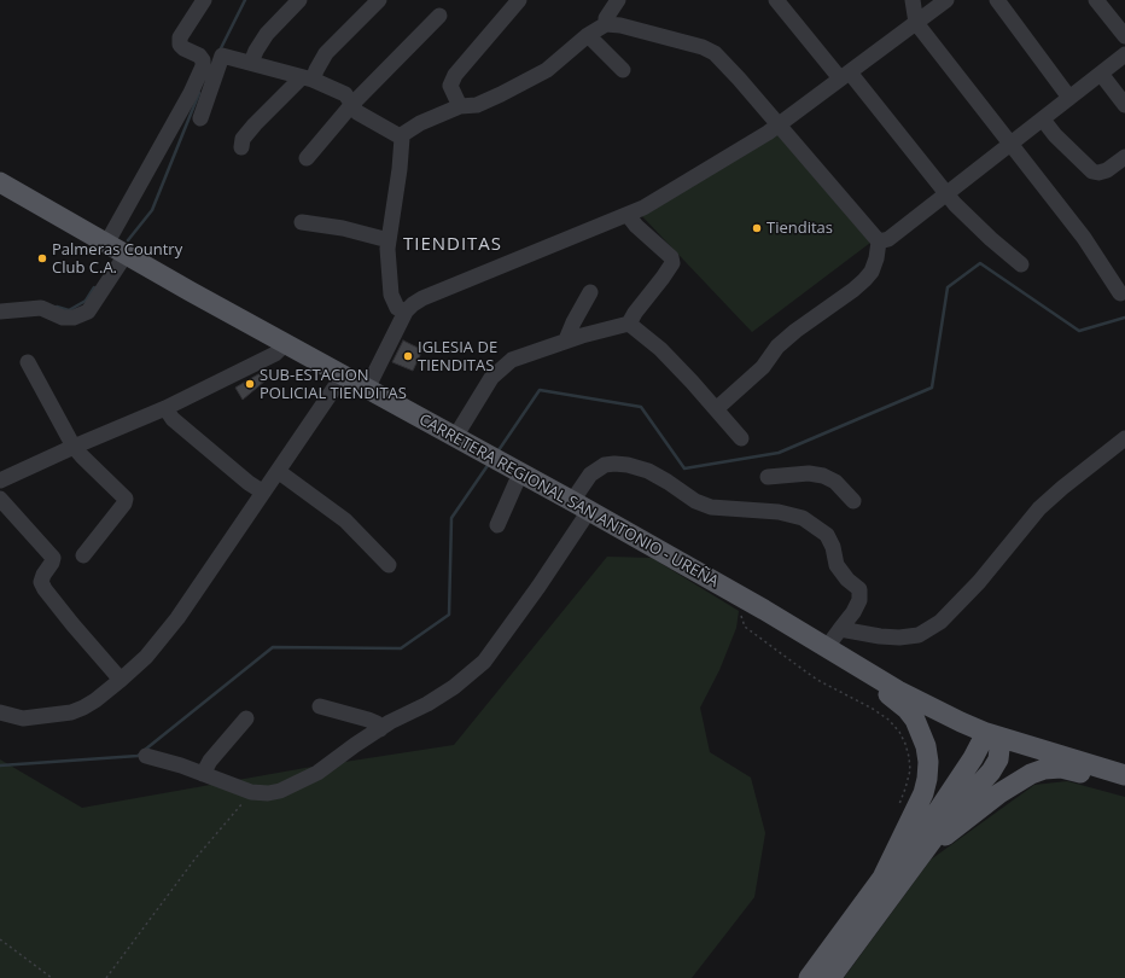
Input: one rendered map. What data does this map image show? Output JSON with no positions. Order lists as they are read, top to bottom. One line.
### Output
{"streets":{"main road":["CARRETERA REGIONAL SAN ANTONIO - UREÑA"]},"districts":["TIENDITAS"],"places":["Tienditas","Palmeras Country Club C.A.","IGLESIA DE TIENDITAS","SUB-ESTACION POLICIAL TIENDITAS"]}
